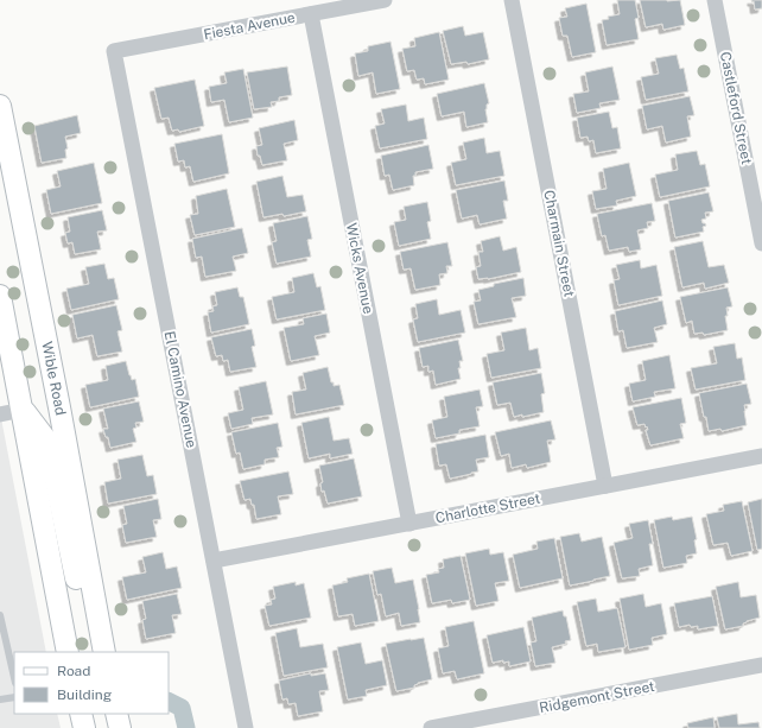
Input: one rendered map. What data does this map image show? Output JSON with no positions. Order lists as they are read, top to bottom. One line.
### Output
{"streets":{"street":["Fiesta Avenue","Castleford Street","Charmain Street","Wicks Avenue","Wible Road","El Camino Avenue","Charlotte Street","Ridgemont Street"]},"crossings":[["Fiesta Avenue","Wicks Avenue"],["Fiesta Avenue","El Camino Avenue"],["Charmain Street","Charlotte Street"],["Wicks Avenue","Charlotte Street"],["El Camino Avenue","Charlotte Street"]],"legend":["Road","Building"]}
